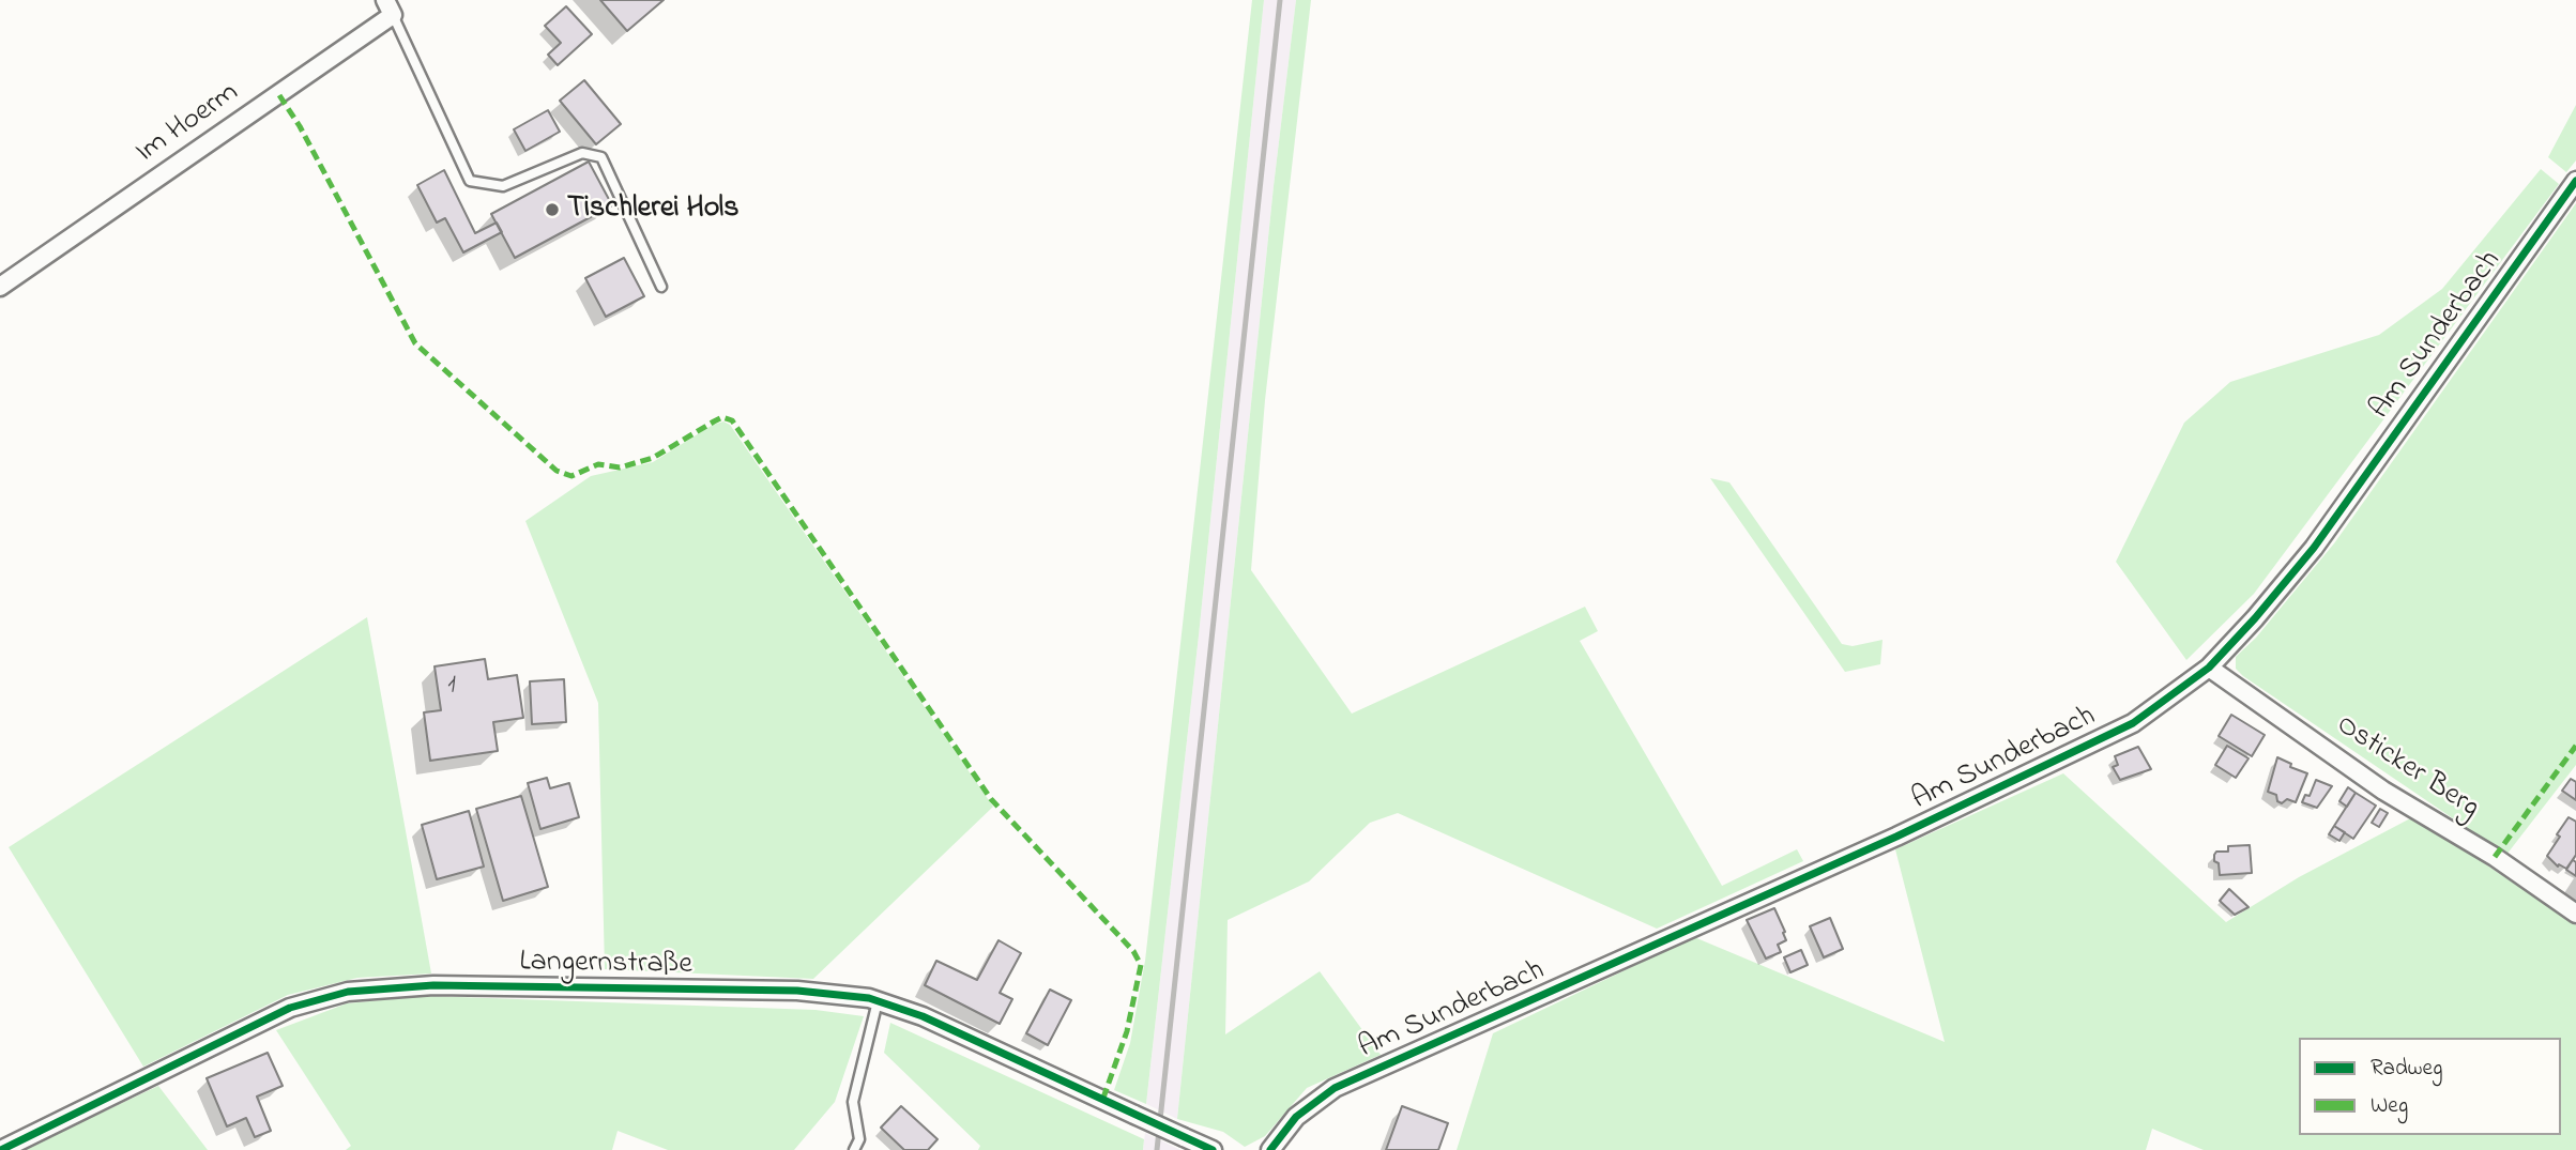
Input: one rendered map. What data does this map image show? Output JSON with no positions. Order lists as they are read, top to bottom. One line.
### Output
{"streets":{"street":["Im Hoerm","Am Sunderbach","Osticker Berg","Langernstraße"]},"crossings":[["Am Sunderbach","Osticker Berg"]],"places":["Tischlerei Hols"],"house_numbers":["1"],"legend":["Radweg","Weg"]}
